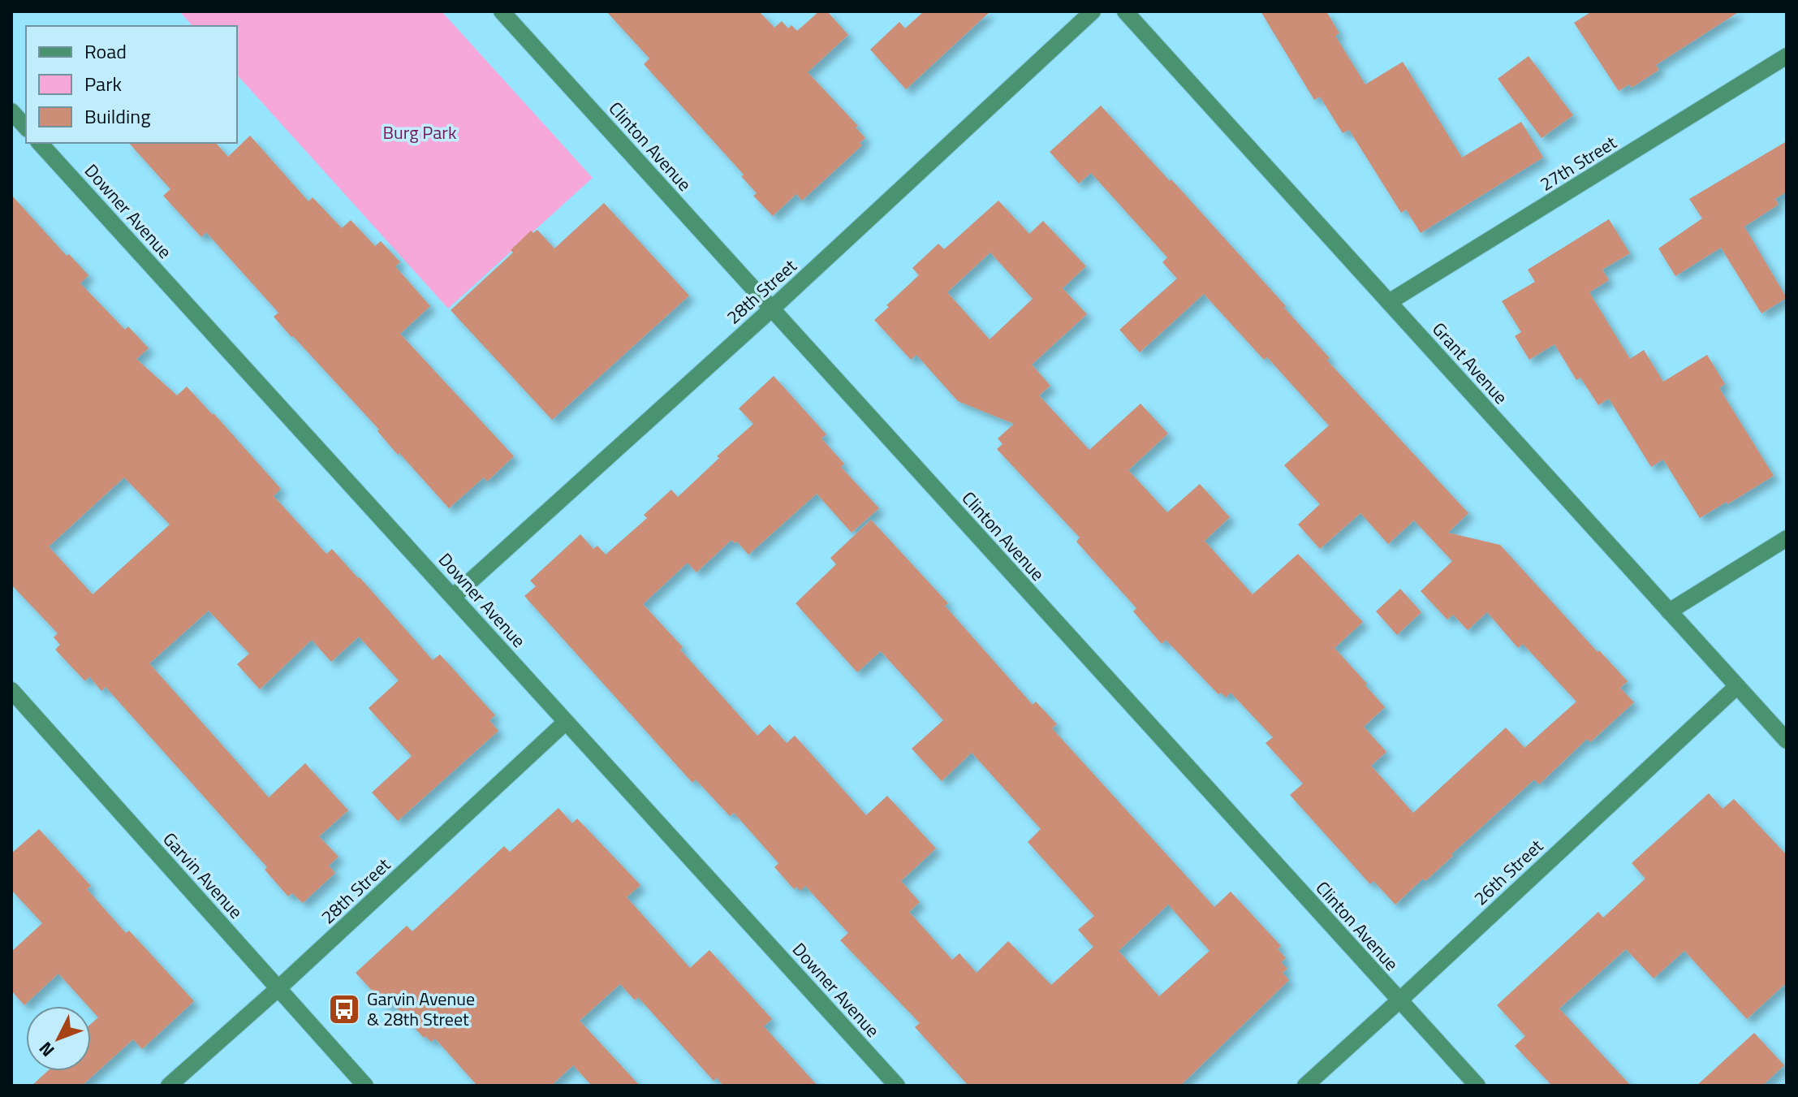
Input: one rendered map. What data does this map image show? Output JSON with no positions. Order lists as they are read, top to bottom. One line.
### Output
{"streets":{"street":["Clinton Avenue","27th Street","Downer Avenue","28th Street","Grant Avenue","26th Street","Garvin Avenue"]},"crossings":[["Clinton Avenue","28th Street"],["Clinton Avenue","26th Street"],["27th Street","Grant Avenue"],["Downer Avenue","28th Street"],["28th Street","Garvin Avenue"],["Grant Avenue","26th Street"]],"parks":["Burg Park"],"places":{"bus stop":["Garvin Avenue & 28th Street"]},"legend":["Road","Park","Building"],"north":"bottom left"}
